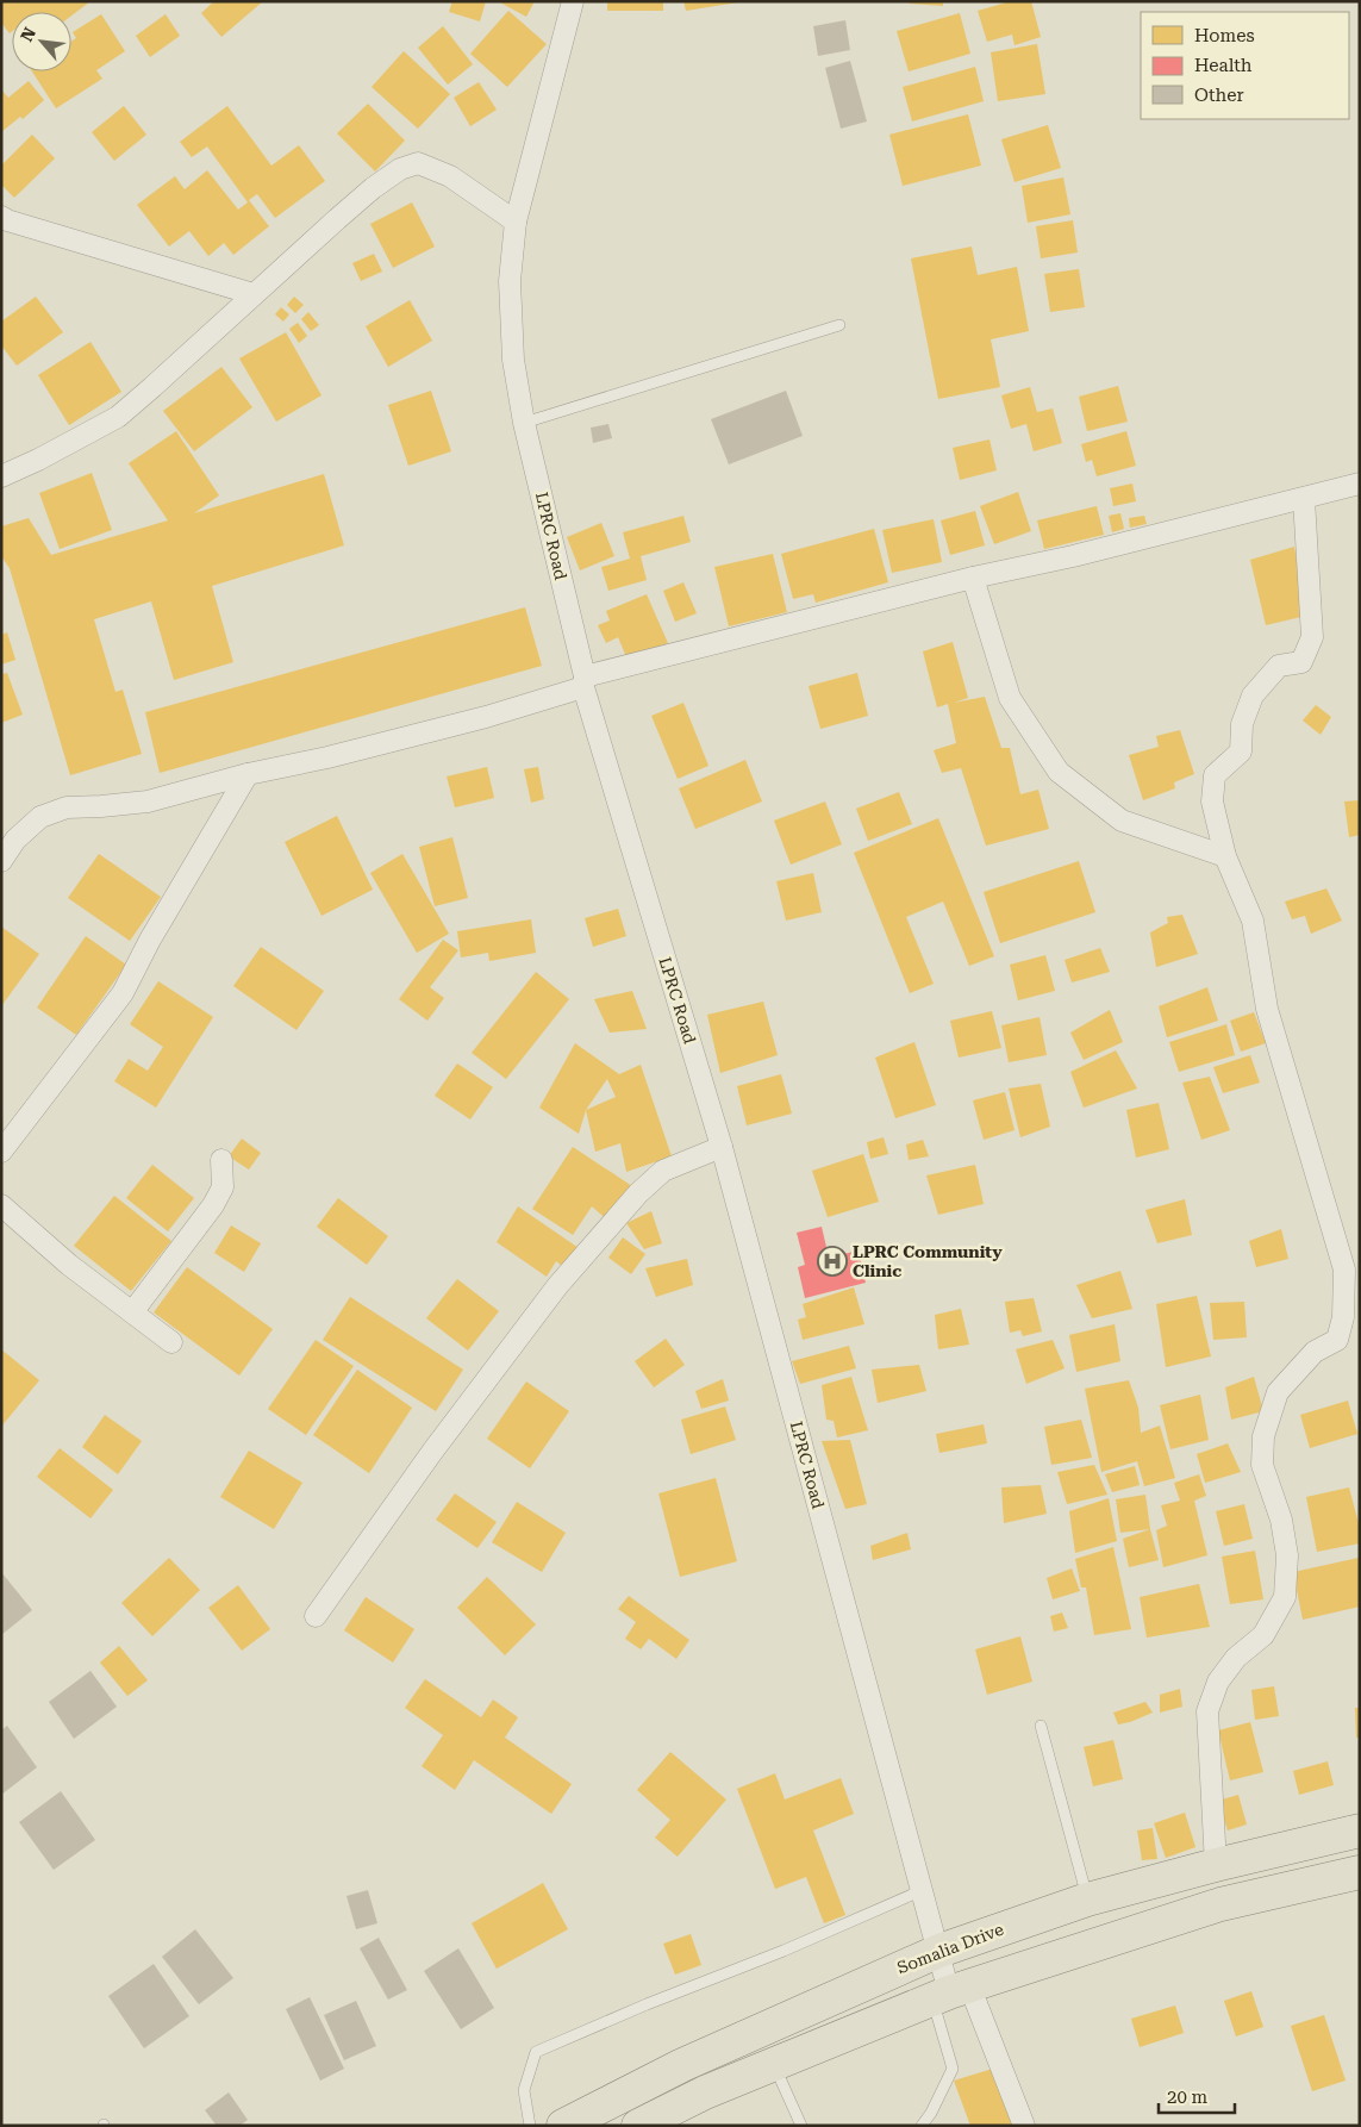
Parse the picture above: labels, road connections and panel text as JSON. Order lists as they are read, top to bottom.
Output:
{
  "streets": {
    "main road": ["Somalia Drive"],
    "street": ["LPRC Road"]
  },
  "crossings": [
    ["LPRC Road", "Somalia Drive"]
  ],
  "places": {
    "hospital": ["LPRC Community Clinic"]
  },
  "legend": ["Homes", "Health", "Other"],
  "scale_bar": "20 m",
  "north": "top left"
}
